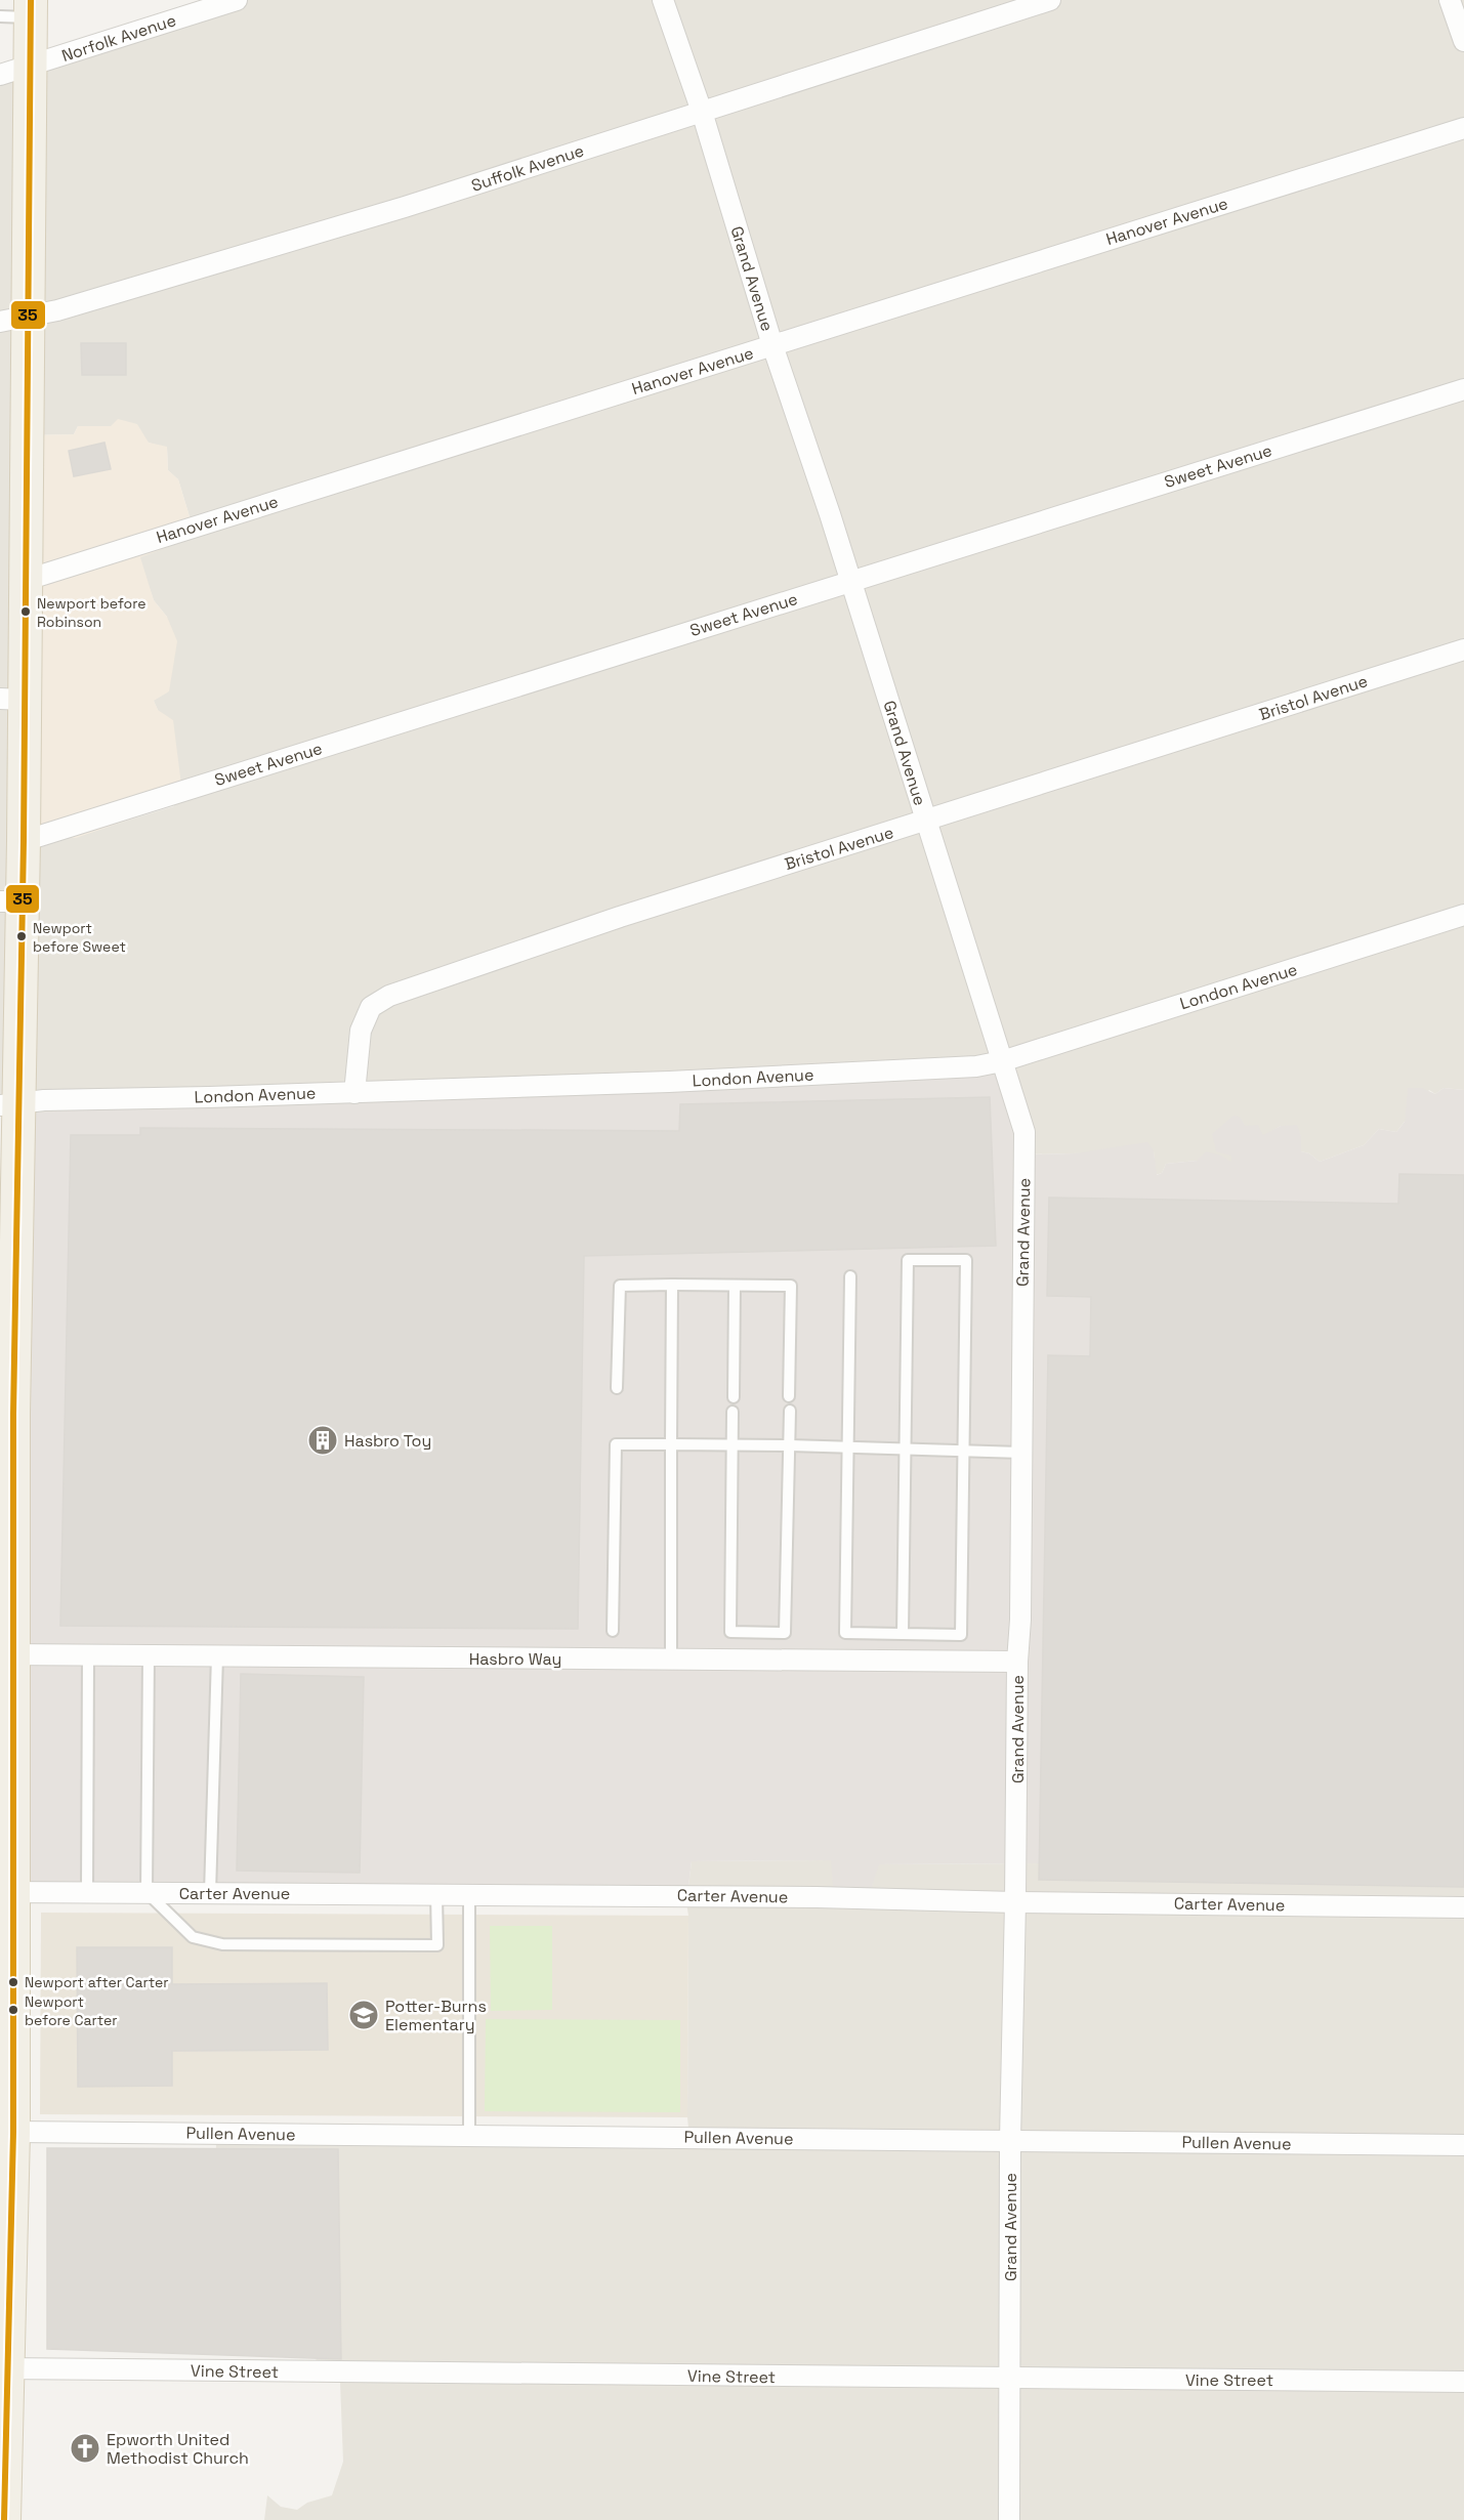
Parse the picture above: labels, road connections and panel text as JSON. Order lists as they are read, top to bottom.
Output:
{
  "streets": {
    "street": [
      "Norfolk Avenue",
      "Suffolk Avenue",
      "Hanover Avenue",
      "Grand Avenue",
      "Sweet Avenue",
      "Bristol Avenue",
      "London Avenue",
      "Hasbro Way",
      "Carter Avenue",
      "Pullen Avenue",
      "Vine Street"
    ]
  },
  "crossings": [
    ["Suffolk Avenue", "Grand Avenue"],
    ["Hanover Avenue", "Grand Avenue"],
    ["Grand Avenue", "Sweet Avenue"],
    ["Grand Avenue", "Bristol Avenue"],
    ["Grand Avenue", "London Avenue"],
    ["Grand Avenue", "Hasbro Way"],
    ["Grand Avenue", "Carter Avenue"],
    ["Grand Avenue", "Pullen Avenue"],
    ["Grand Avenue", "Vine Street"],
    ["Bristol Avenue", "London Avenue"]
  ],
  "places": {
    "other": [
      "Newport before Robinson",
      "Newport before Sweet",
      "Newport after Carter",
      "Newport before Carter"
    ],
    "building": ["Hasbro Toy"],
    "school or university": ["Potter-Burns Elementary"],
    "church": ["Epworth United Methodist Church"]
  },
  "lines": ["transit line 35"]
}
